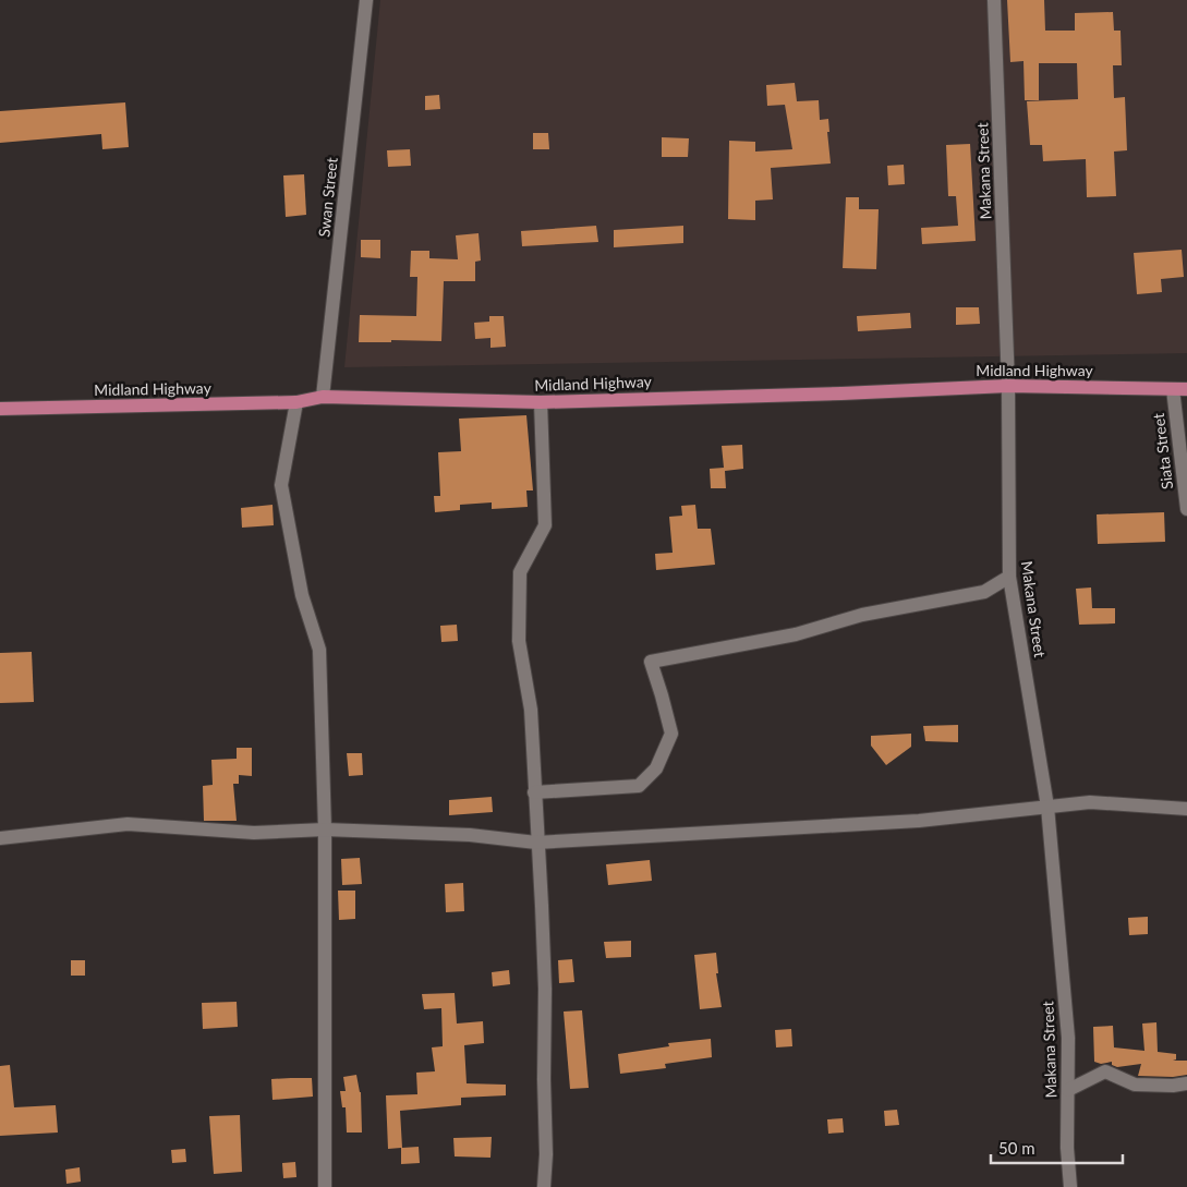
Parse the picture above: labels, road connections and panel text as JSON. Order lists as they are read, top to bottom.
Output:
{
  "streets": {
    "main road": ["Midland Highway"],
    "street": ["Makana Street", "Swan Street", "Siata Street"]
  },
  "crossings": [
    ["Makana Street", "Midland Highway"],
    ["Swan Street", "Midland Highway"],
    ["Midland Highway", "Siata Street"]
  ],
  "scale_bar": "50 m"
}
